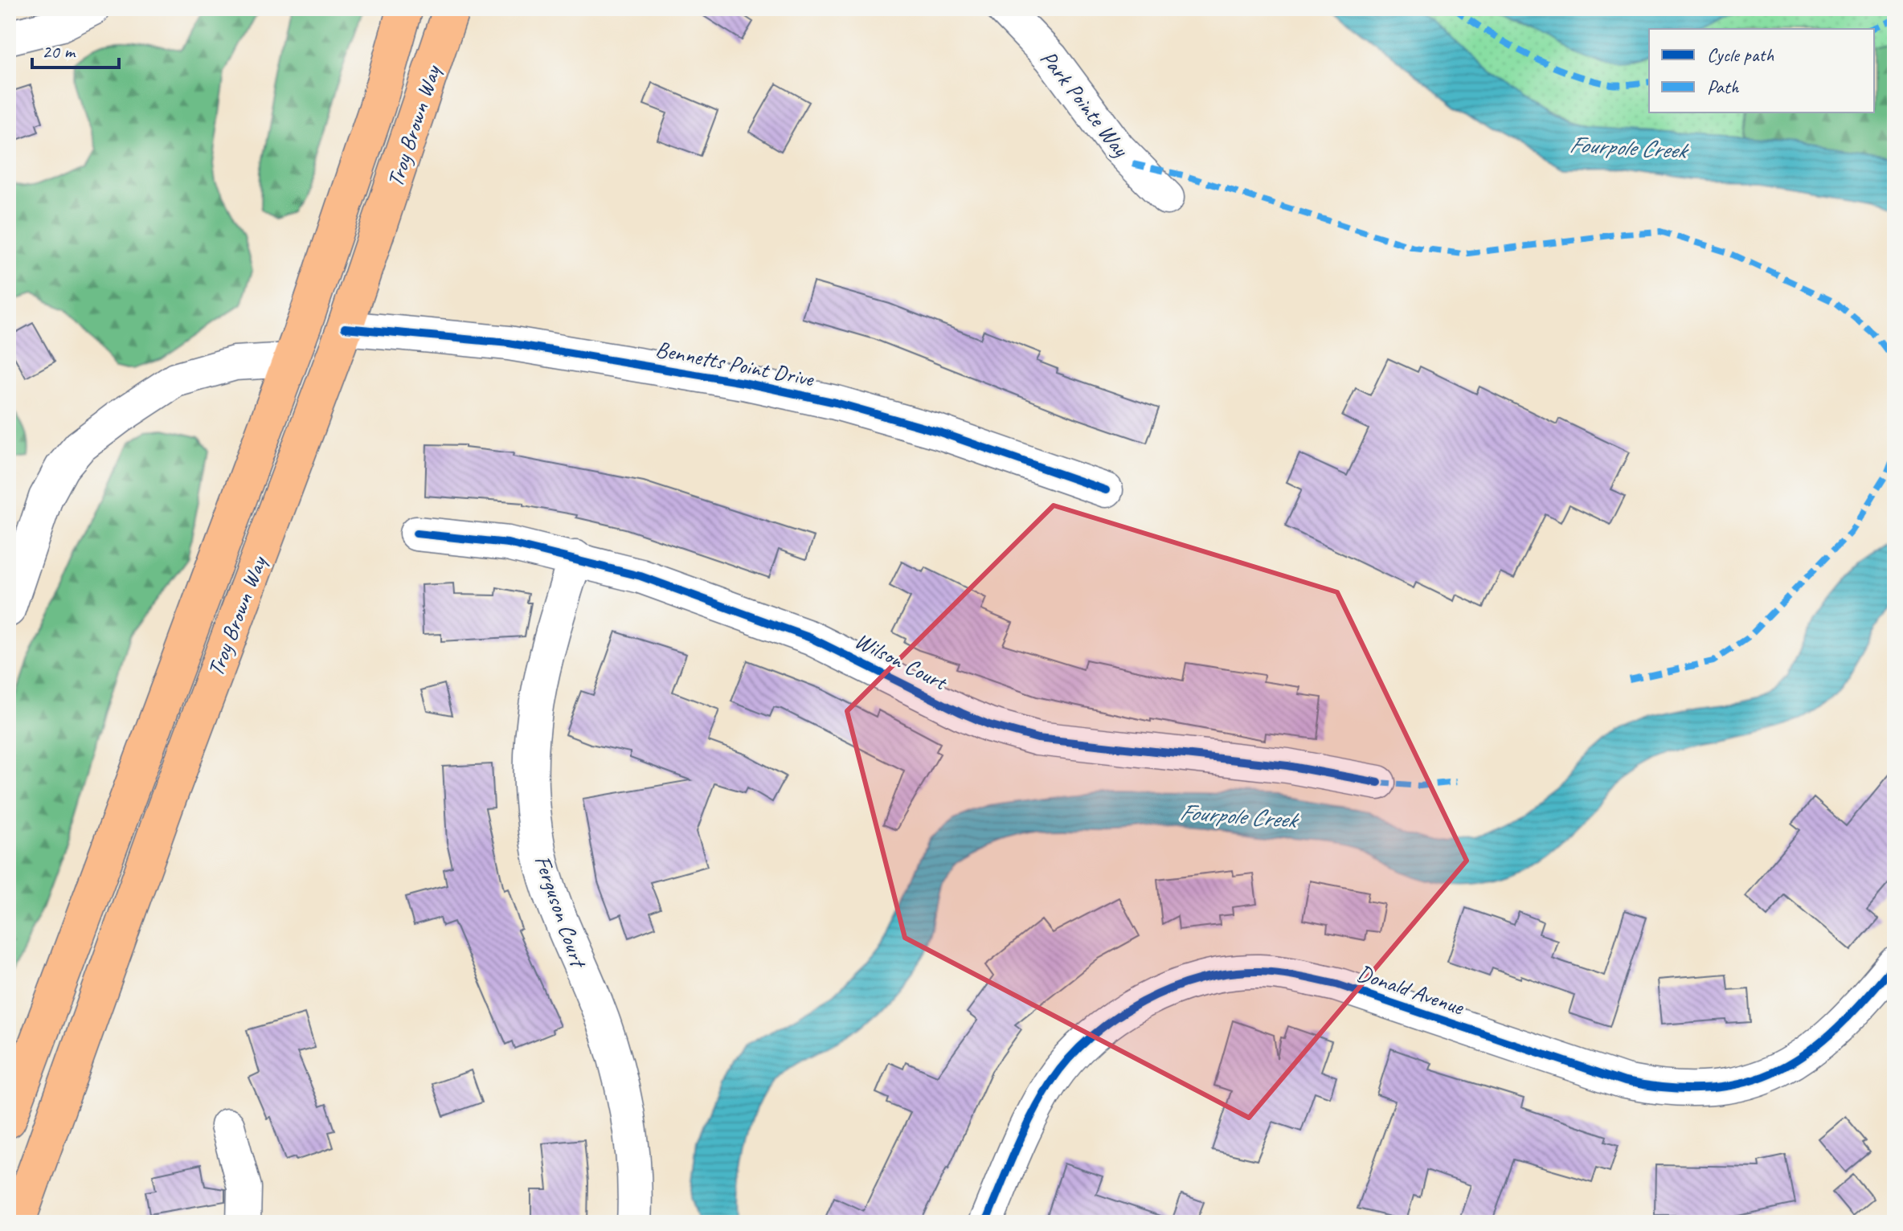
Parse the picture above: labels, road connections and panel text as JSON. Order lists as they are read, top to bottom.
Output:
{
  "streets": {
    "main road": ["Troy Brown Way"],
    "street": [
      "Park Pointe Way",
      "Bennetts Point Drive",
      "Wilson Court",
      "Ferguson Court",
      "Donald Avenue"
    ]
  },
  "crossings": [
    ["Troy Brown Way", "Bennetts Point Drive"],
    ["Wilson Court", "Ferguson Court"]
  ],
  "water": ["Fourpole Creek"],
  "legend": ["Cycle path", "Path"],
  "scale_bar": "20 m"
}
